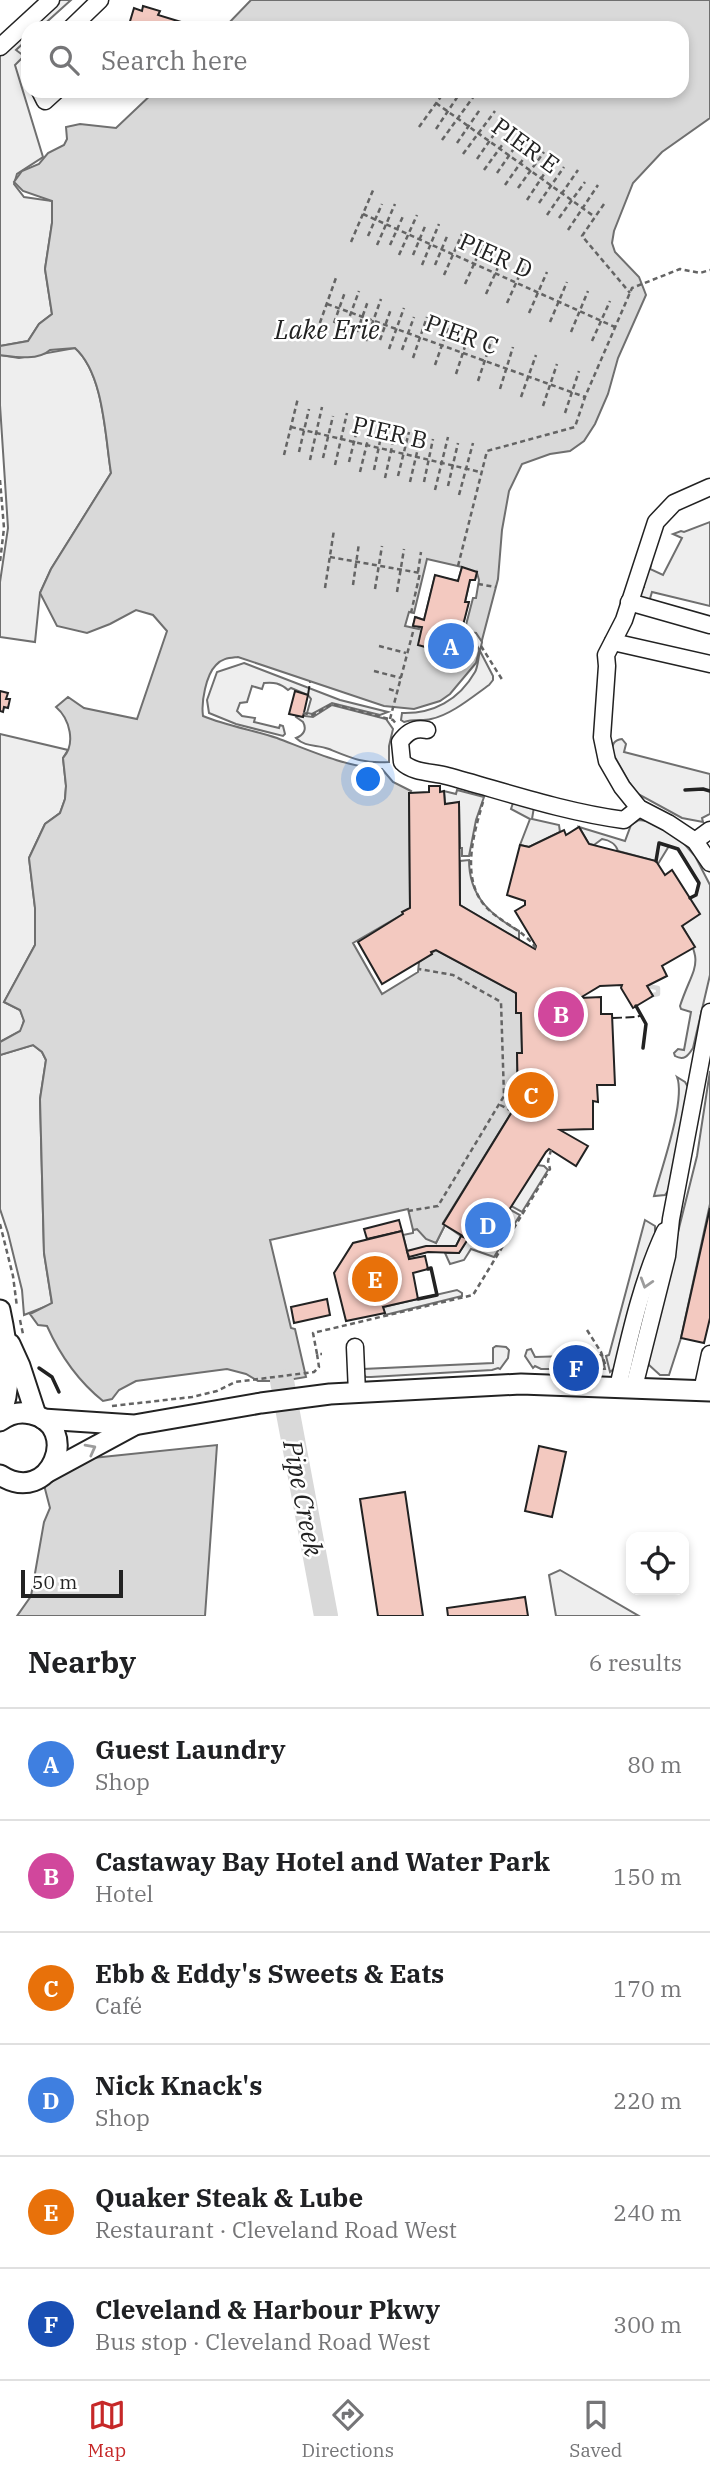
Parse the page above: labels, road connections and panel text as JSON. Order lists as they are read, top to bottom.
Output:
{
  "streets": {
    "path": [
      "PIER E",
      "PIER D",
      "PIER C",
      "PIER B"
    ]
  },
  "water": ["Lake Erie", "Pipe Creek"],
  "scale_bar": "50 m",
  "page": {
    "search": "Search here",
    "pins": [
      "A",
      "B",
      "C",
      "D",
      "E",
      "F"
    ],
    "scale": "50 m",
    "heading": ["Nearby", "6 results"],
    "list": [
      {
        "mark": "A",
        "name": "Guest Laundry",
        "note": "Shop",
        "value": "80 m"
      },
      {
        "mark": "B",
        "name": "Castaway Bay Hotel and Water Park",
        "note": "Hotel",
        "value": "150 m"
      },
      {
        "mark": "C",
        "name": "Ebb & Eddy's Sweets & Eats",
        "note": "Café",
        "value": "170 m"
      },
      {
        "mark": "D",
        "name": "Nick Knack's",
        "note": "Shop",
        "value": "220 m"
      },
      {
        "mark": "E",
        "name": "Quaker Steak & Lube",
        "note": "Restaurant · Cleveland Road West",
        "value": "240 m"
      },
      {
        "mark": "F",
        "name": "Cleveland & Harbour Pkwy",
        "note": "Bus stop · Cleveland Road West",
        "value": "300 m"
      }
    ],
    "nav": ["Map", "Directions", "Saved"]
  }
}
